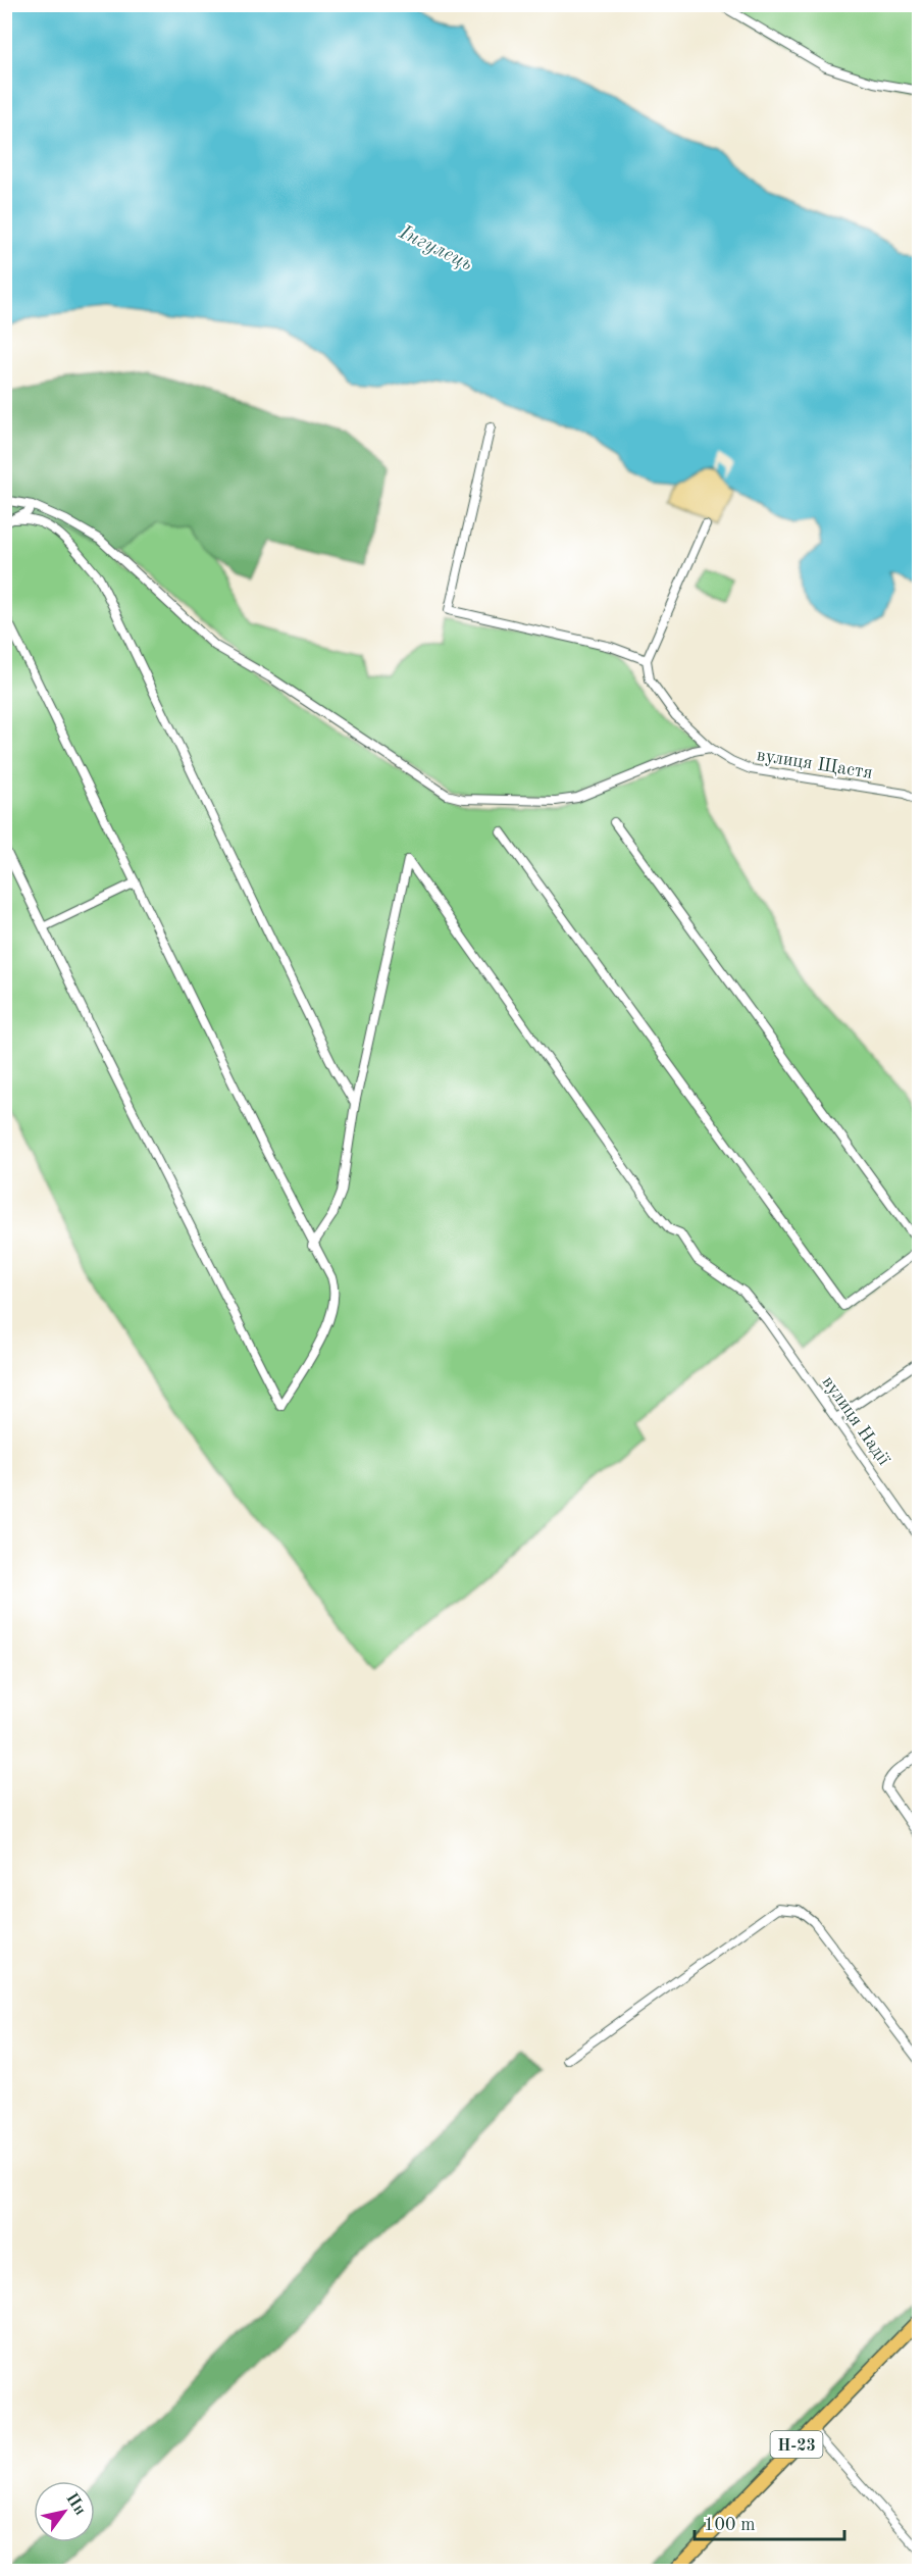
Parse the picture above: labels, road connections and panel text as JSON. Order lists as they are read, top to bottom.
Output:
{
  "streets": {
    "main road": ["Н-23"],
    "street": ["вулиця Щастя", "вулиця Надії"]
  },
  "water": ["Інгулець"],
  "scale_bar": "100 m",
  "north": "top right"
}
